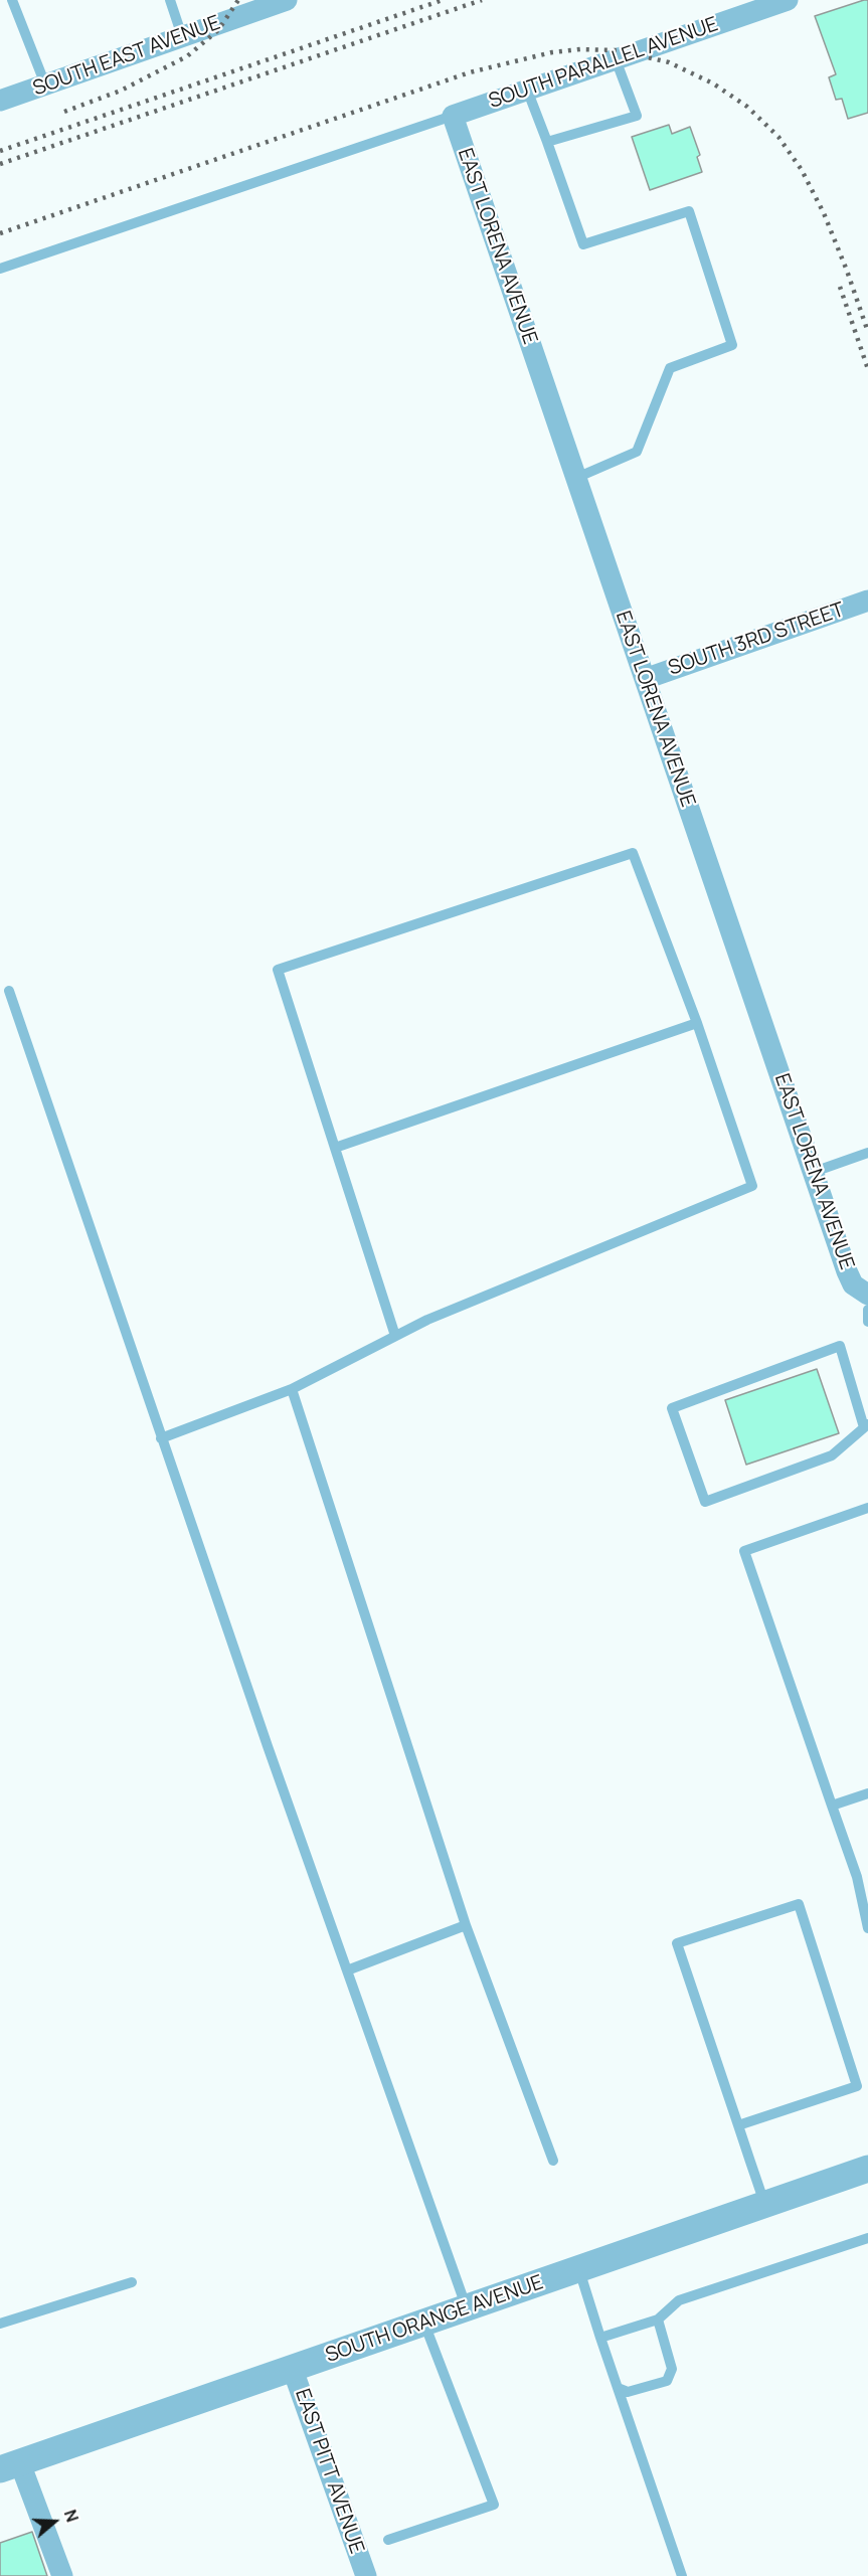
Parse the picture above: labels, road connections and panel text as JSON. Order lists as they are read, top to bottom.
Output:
{
  "streets": {
    "street": [
      "SOUTH EAST AVENUE",
      "SOUTH PARALLEL AVENUE",
      "EAST LORENA AVENUE",
      "SOUTH 3RD STREET",
      "SOUTH ORANGE AVENUE",
      "EAST PITT AVENUE"
    ]
  },
  "crossings": [
    ["SOUTH PARALLEL AVENUE", "EAST LORENA AVENUE"],
    ["EAST LORENA AVENUE", "SOUTH 3RD STREET"],
    ["SOUTH ORANGE AVENUE", "EAST PITT AVENUE"]
  ],
  "north": "right"
}
